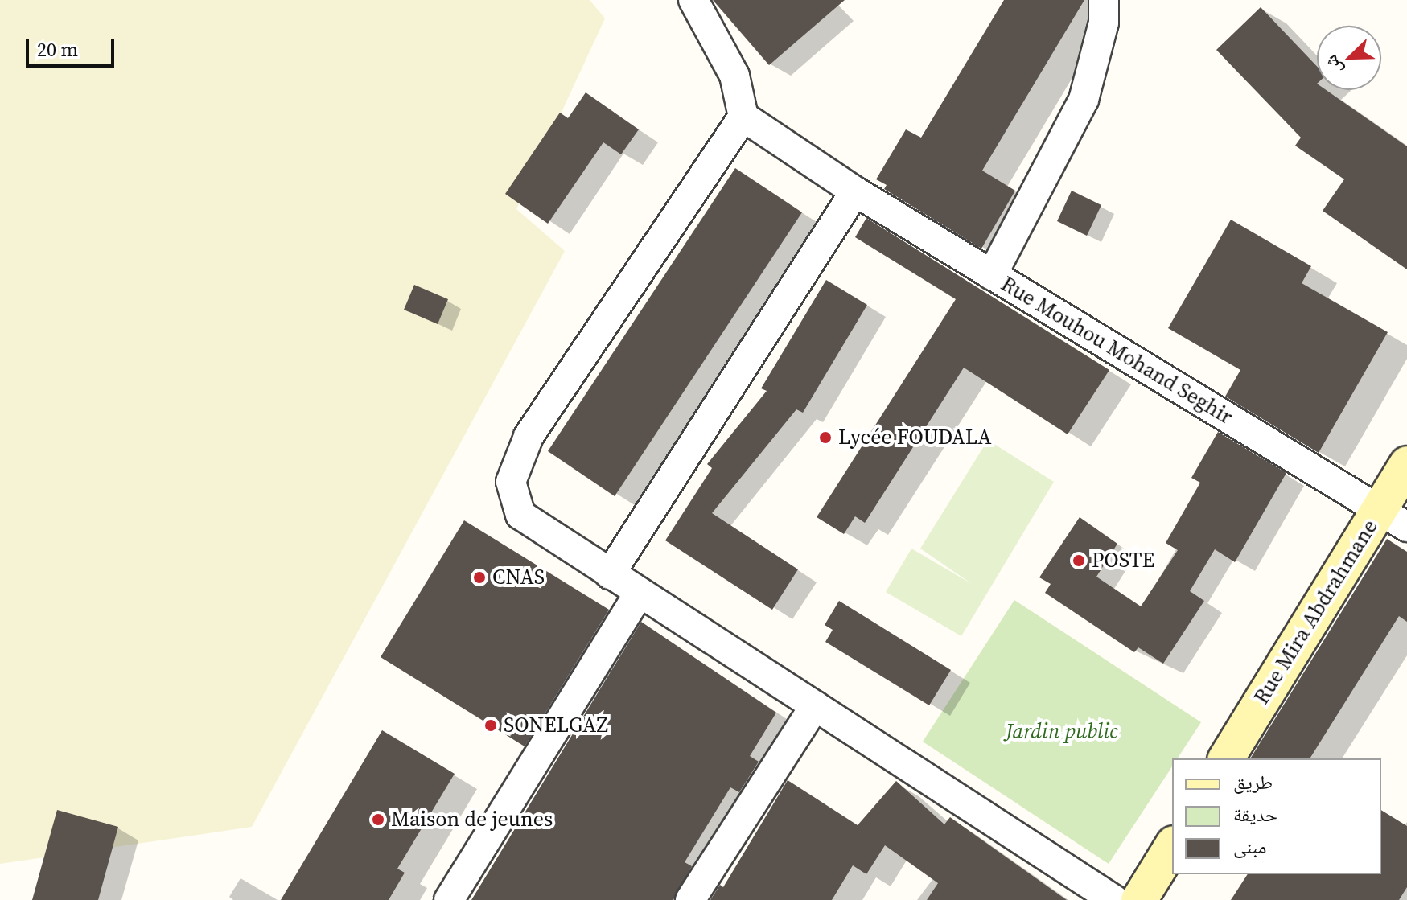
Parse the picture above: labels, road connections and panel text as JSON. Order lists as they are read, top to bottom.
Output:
{
  "streets": {
    "main road": ["Rue Mira Abdrahmane"],
    "street": ["Rue Mouhou Mohand Seghir"]
  },
  "crossings": [
    ["Rue Mouhou Mohand Seghir", "Rue Mira Abdrahmane"]
  ],
  "parks": ["Jardin public"],
  "places": [
    "Lycée FOUDALA",
    "POSTE",
    "CNAS",
    "SONELGAZ",
    "Maison de jeunes"
  ],
  "legend": ["طريق", "حديقة", "مبنى"],
  "scale_bar": "20 m",
  "north": "bottom left"
}
